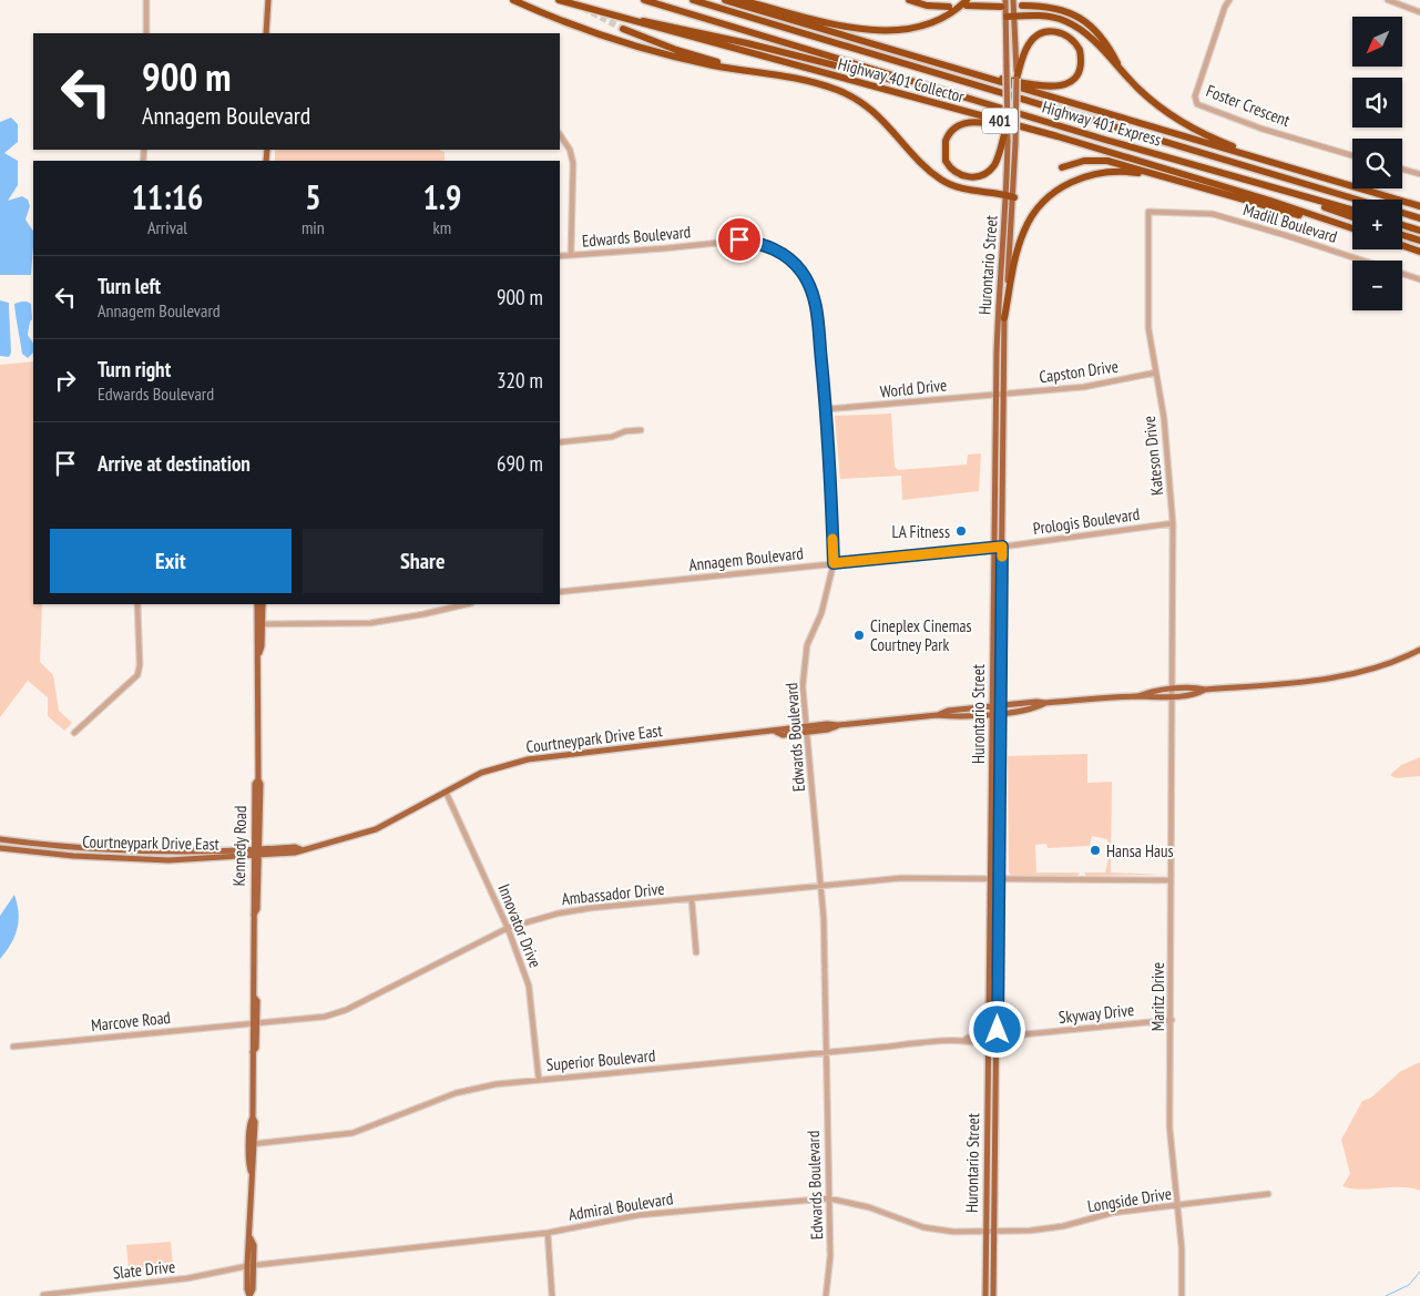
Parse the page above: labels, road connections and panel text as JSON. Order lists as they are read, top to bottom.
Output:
{
  "streets": {
    "highway": ["Highway 401 Collector", "401", "Highway 401 Express"],
    "main road": ["Hurontario Street", "Courtneypark Drive East", "Kennedy Road"],
    "street": [
      "Foster Crescent",
      "Madill Boulevard",
      "Edwards Boulevard",
      "Capston Drive",
      "World Drive",
      "Kateson Drive",
      "Prologis Boulevard",
      "Annagem Boulevard",
      "Ambassador Drive",
      "Innovator Drive",
      "Maritz Drive",
      "Skyway Drive",
      "Marcove Road",
      "Superior Boulevard",
      "Longside Drive",
      "Admiral Boulevard",
      "Slate Drive"
    ]
  },
  "crossings": [
    ["Madill Boulevard", "Kateson Drive"],
    ["Edwards Boulevard", "World Drive"],
    ["Edwards Boulevard", "Annagem Boulevard"],
    ["Edwards Boulevard", "Courtneypark Drive East"],
    ["Edwards Boulevard", "Ambassador Drive"],
    ["Edwards Boulevard", "Superior Boulevard"],
    ["Edwards Boulevard", "Admiral Boulevard"],
    ["Hurontario Street", "Capston Drive"],
    ["Hurontario Street", "World Drive"],
    ["Hurontario Street", "Prologis Boulevard"],
    ["Hurontario Street", "Annagem Boulevard"],
    ["Hurontario Street", "Courtneypark Drive East"],
    ["Hurontario Street", "Ambassador Drive"],
    ["Hurontario Street", "Skyway Drive"],
    ["Hurontario Street", "Superior Boulevard"],
    ["Hurontario Street", "Longside Drive"],
    ["Hurontario Street", "Admiral Boulevard"],
    ["Capston Drive", "World Drive"],
    ["Capston Drive", "Kateson Drive"],
    ["Kateson Drive", "Prologis Boulevard"],
    ["Kateson Drive", "Maritz Drive"],
    ["Prologis Boulevard", "Annagem Boulevard"],
    ["Courtneypark Drive East", "Kennedy Road"],
    ["Courtneypark Drive East", "Innovator Drive"],
    ["Kennedy Road", "Ambassador Drive"],
    ["Kennedy Road", "Marcove Road"],
    ["Kennedy Road", "Superior Boulevard"],
    ["Kennedy Road", "Admiral Boulevard"],
    ["Kennedy Road", "Slate Drive"],
    ["Ambassador Drive", "Innovator Drive"],
    ["Ambassador Drive", "Maritz Drive"],
    ["Ambassador Drive", "Marcove Road"],
    ["Innovator Drive", "Superior Boulevard"],
    ["Maritz Drive", "Skyway Drive"],
    ["Maritz Drive", "Longside Drive"],
    ["Skyway Drive", "Superior Boulevard"],
    ["Longside Drive", "Admiral Boulevard"],
    ["Admiral Boulevard", "Slate Drive"]
  ],
  "places": ["LA Fitness", "Cineplex Cinemas Courtney Park", "Hansa Haus"],
  "north": "bottom left",
  "page": {
    "map_buttons": ["+", "−"],
    "turn": ["900 m", "Annagem Boulevard"],
    "eta": [
      "11:16",
      "Arrival",
      "5",
      "min",
      "1.9",
      "km"
    ],
    "list": [
      {
        "name": "Turn left",
        "note": "Annagem Boulevard",
        "value": "900 m"
      },
      {
        "name": "Turn right",
        "note": "Edwards Boulevard",
        "value": "320 m"
      },
      {
        "name": "Arrive at destination",
        "value": "690 m"
      }
    ],
    "buttons": ["Exit", "Share"]
  }
}
